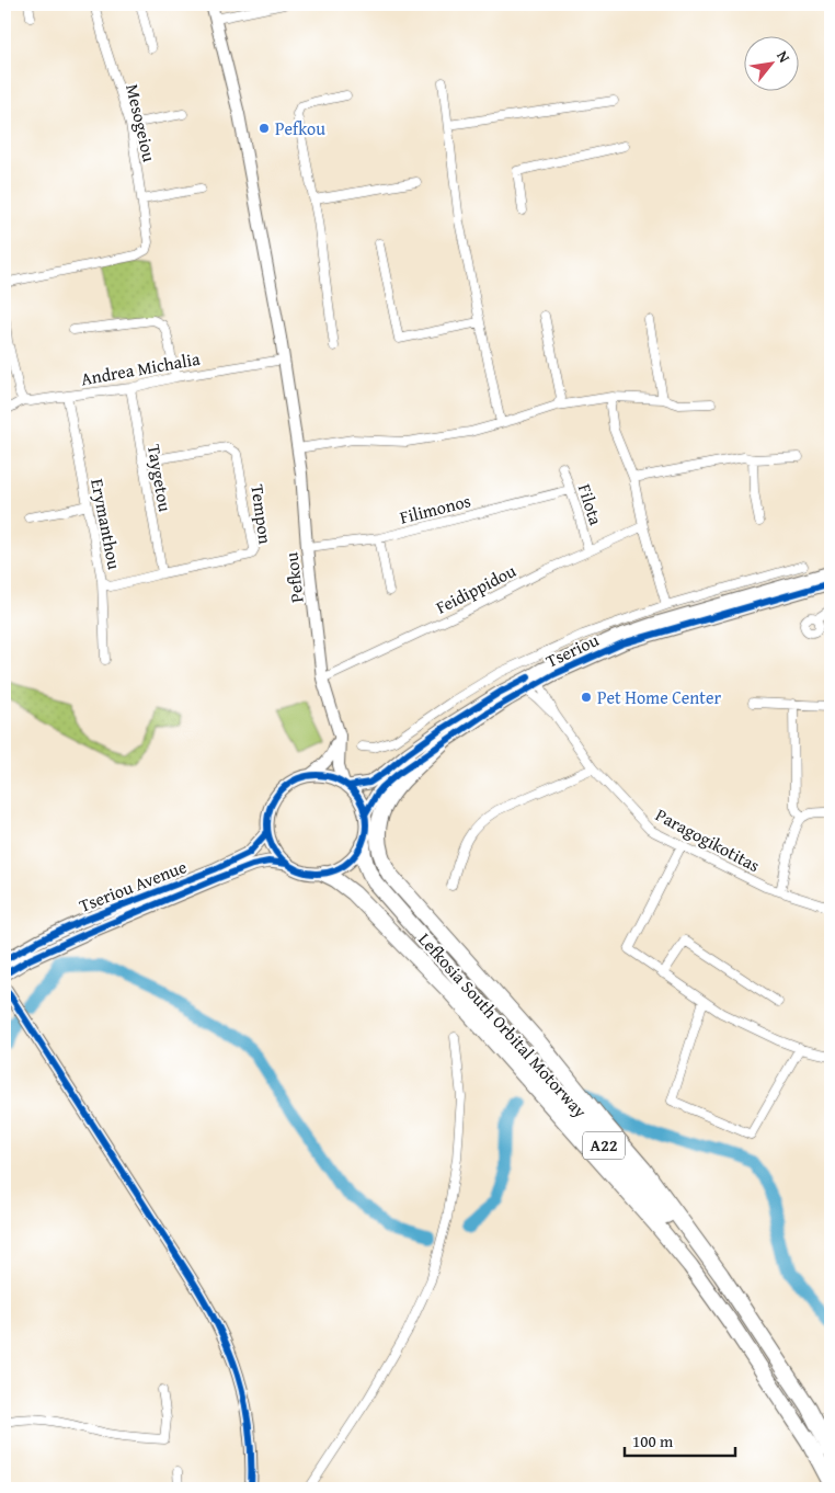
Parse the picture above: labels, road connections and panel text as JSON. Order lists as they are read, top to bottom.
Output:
{
  "streets": {
    "highway": ["Lefkosia South Orbital Motorway", "A22"],
    "main road": ["Pefkou", "Tseriou", "Tseriou Avenue"],
    "street": [
      "Mesogeiou",
      "Andrea Michalia",
      "Taygetou",
      "Filota",
      "Filimonos",
      "Tempon",
      "Erymanthou",
      "Feidippidou",
      "Paragogikotitas"
    ]
  },
  "crossings": [
    ["Andrea Michalia", "Taygetou"],
    ["Andrea Michalia", "Erymanthou"],
    ["Andrea Michalia", "Pefkou"],
    ["Taygetou", "Tempon"],
    ["Filota", "Filimonos"],
    ["Filota", "Feidippidou"],
    ["Filimonos", "Pefkou"],
    ["Tempon", "Erymanthou"],
    ["Pefkou", "Feidippidou"],
    ["Pefkou", "Tseriou"],
    ["Pefkou", "Tseriou Avenue"],
    ["Pefkou", "Lefkosia South Orbital Motorway"],
    ["Tseriou", "Paragogikotitas"],
    ["Tseriou", "Tseriou Avenue"],
    ["Tseriou", "Lefkosia South Orbital Motorway"],
    ["Tseriou Avenue", "Lefkosia South Orbital Motorway"]
  ],
  "places": ["Pefkou", "Pet Home Center"],
  "scale_bar": "100 m",
  "north": "top right"
}
